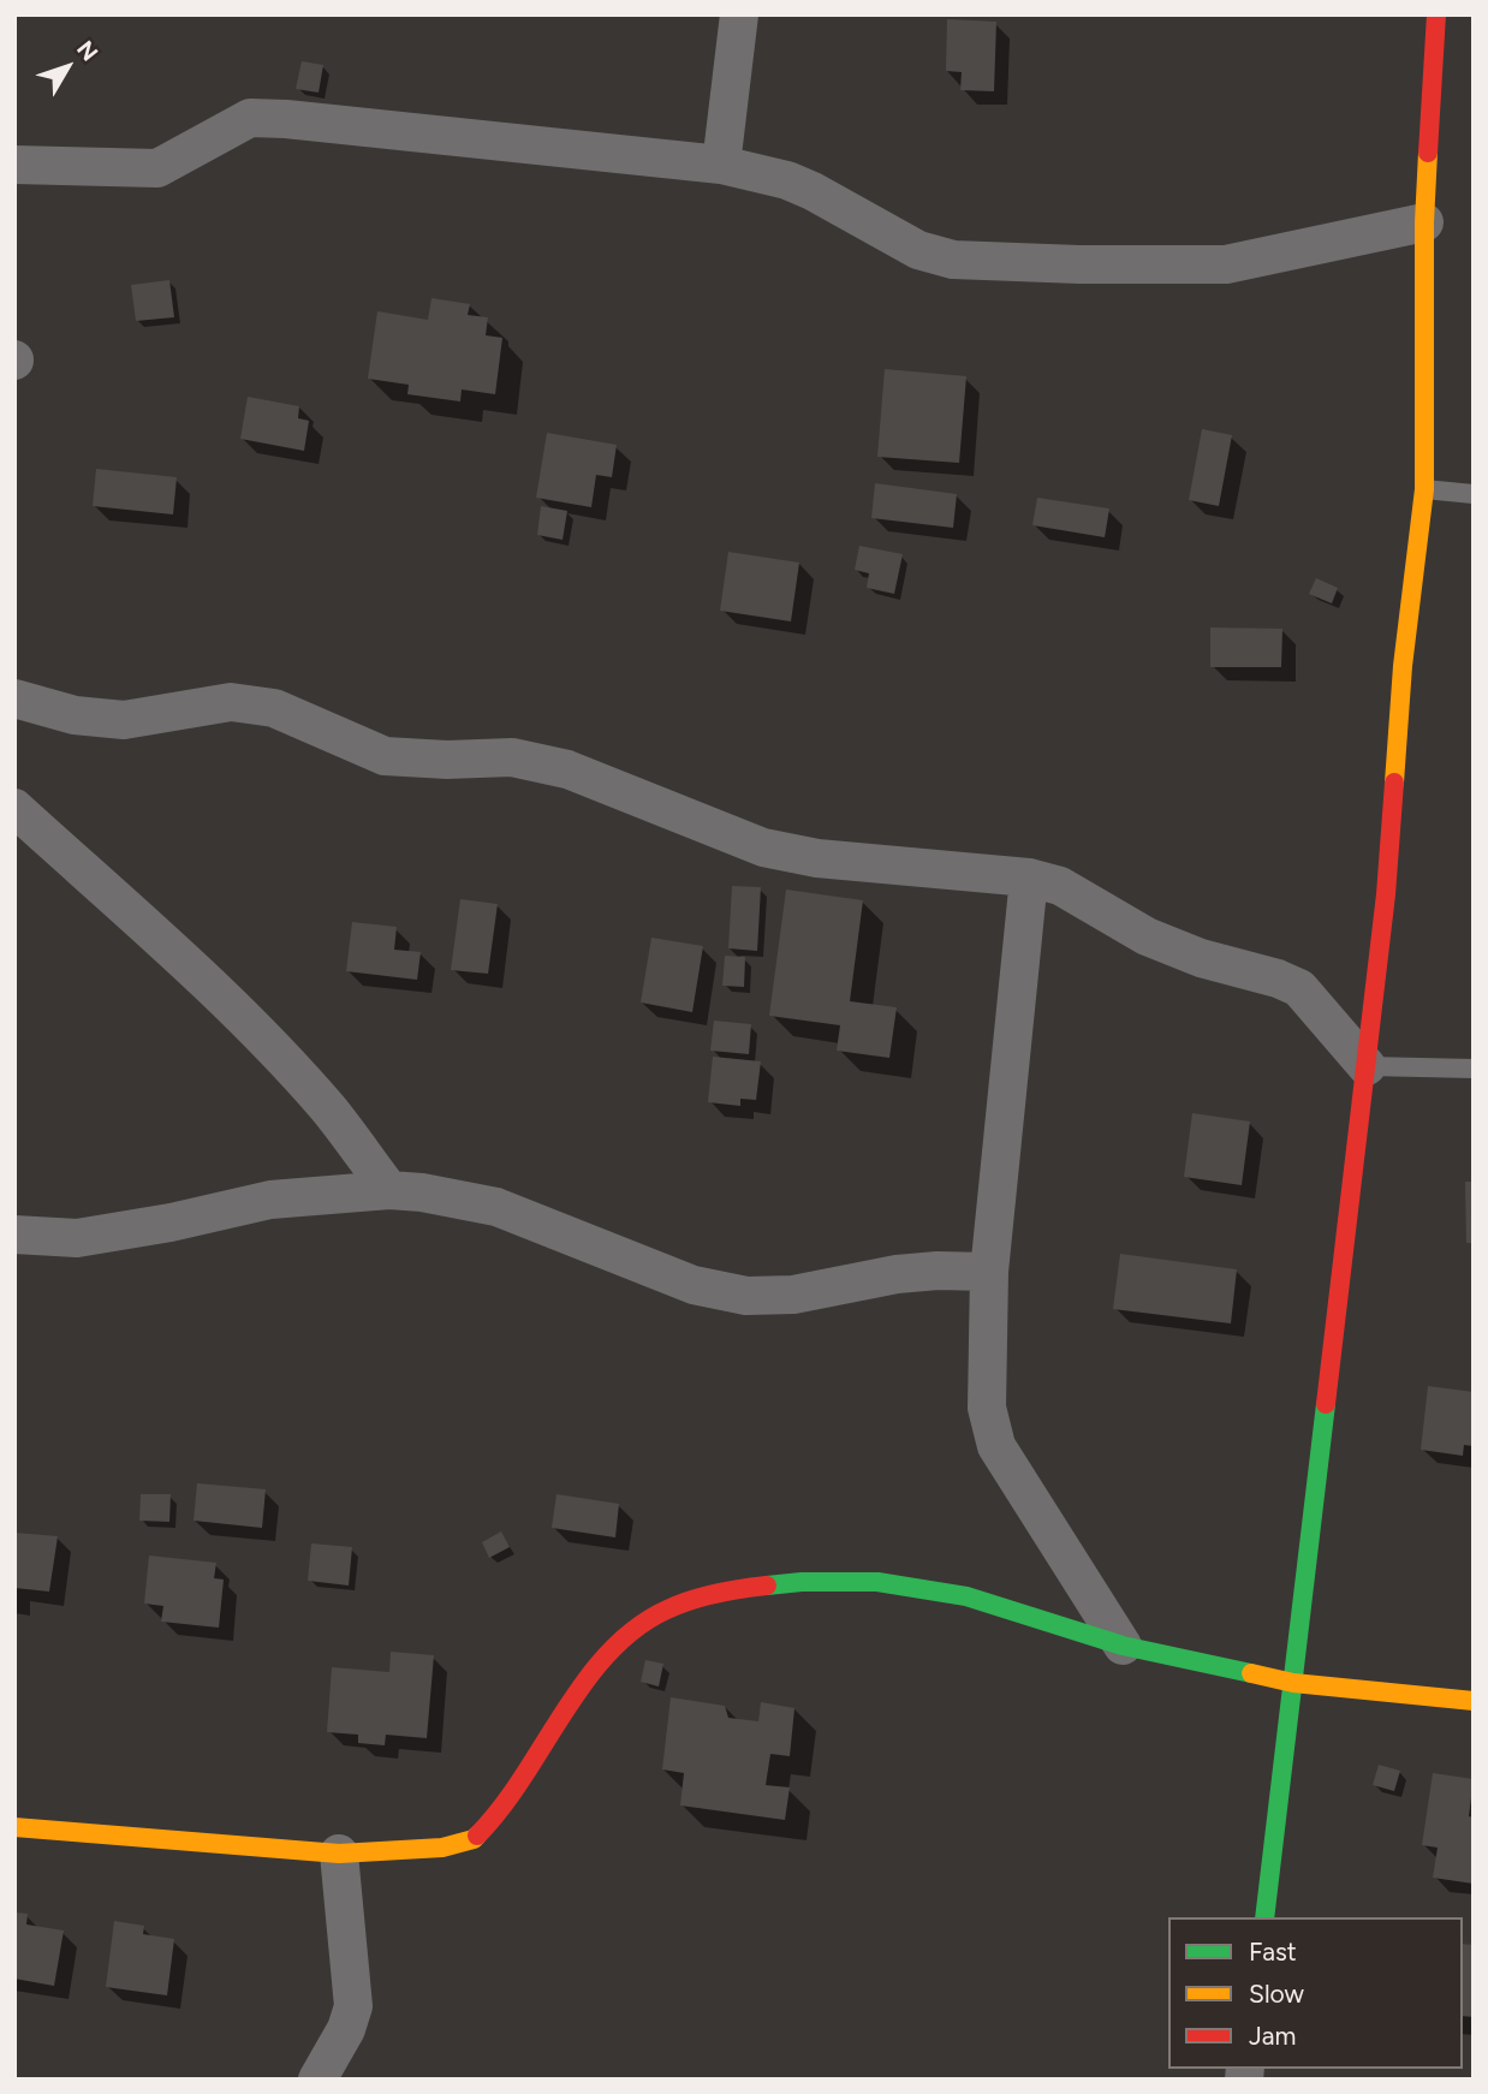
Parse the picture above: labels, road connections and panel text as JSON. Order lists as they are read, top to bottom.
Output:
{
  "legend": ["Fast", "Slow", "Jam"],
  "north": "top right"
}
